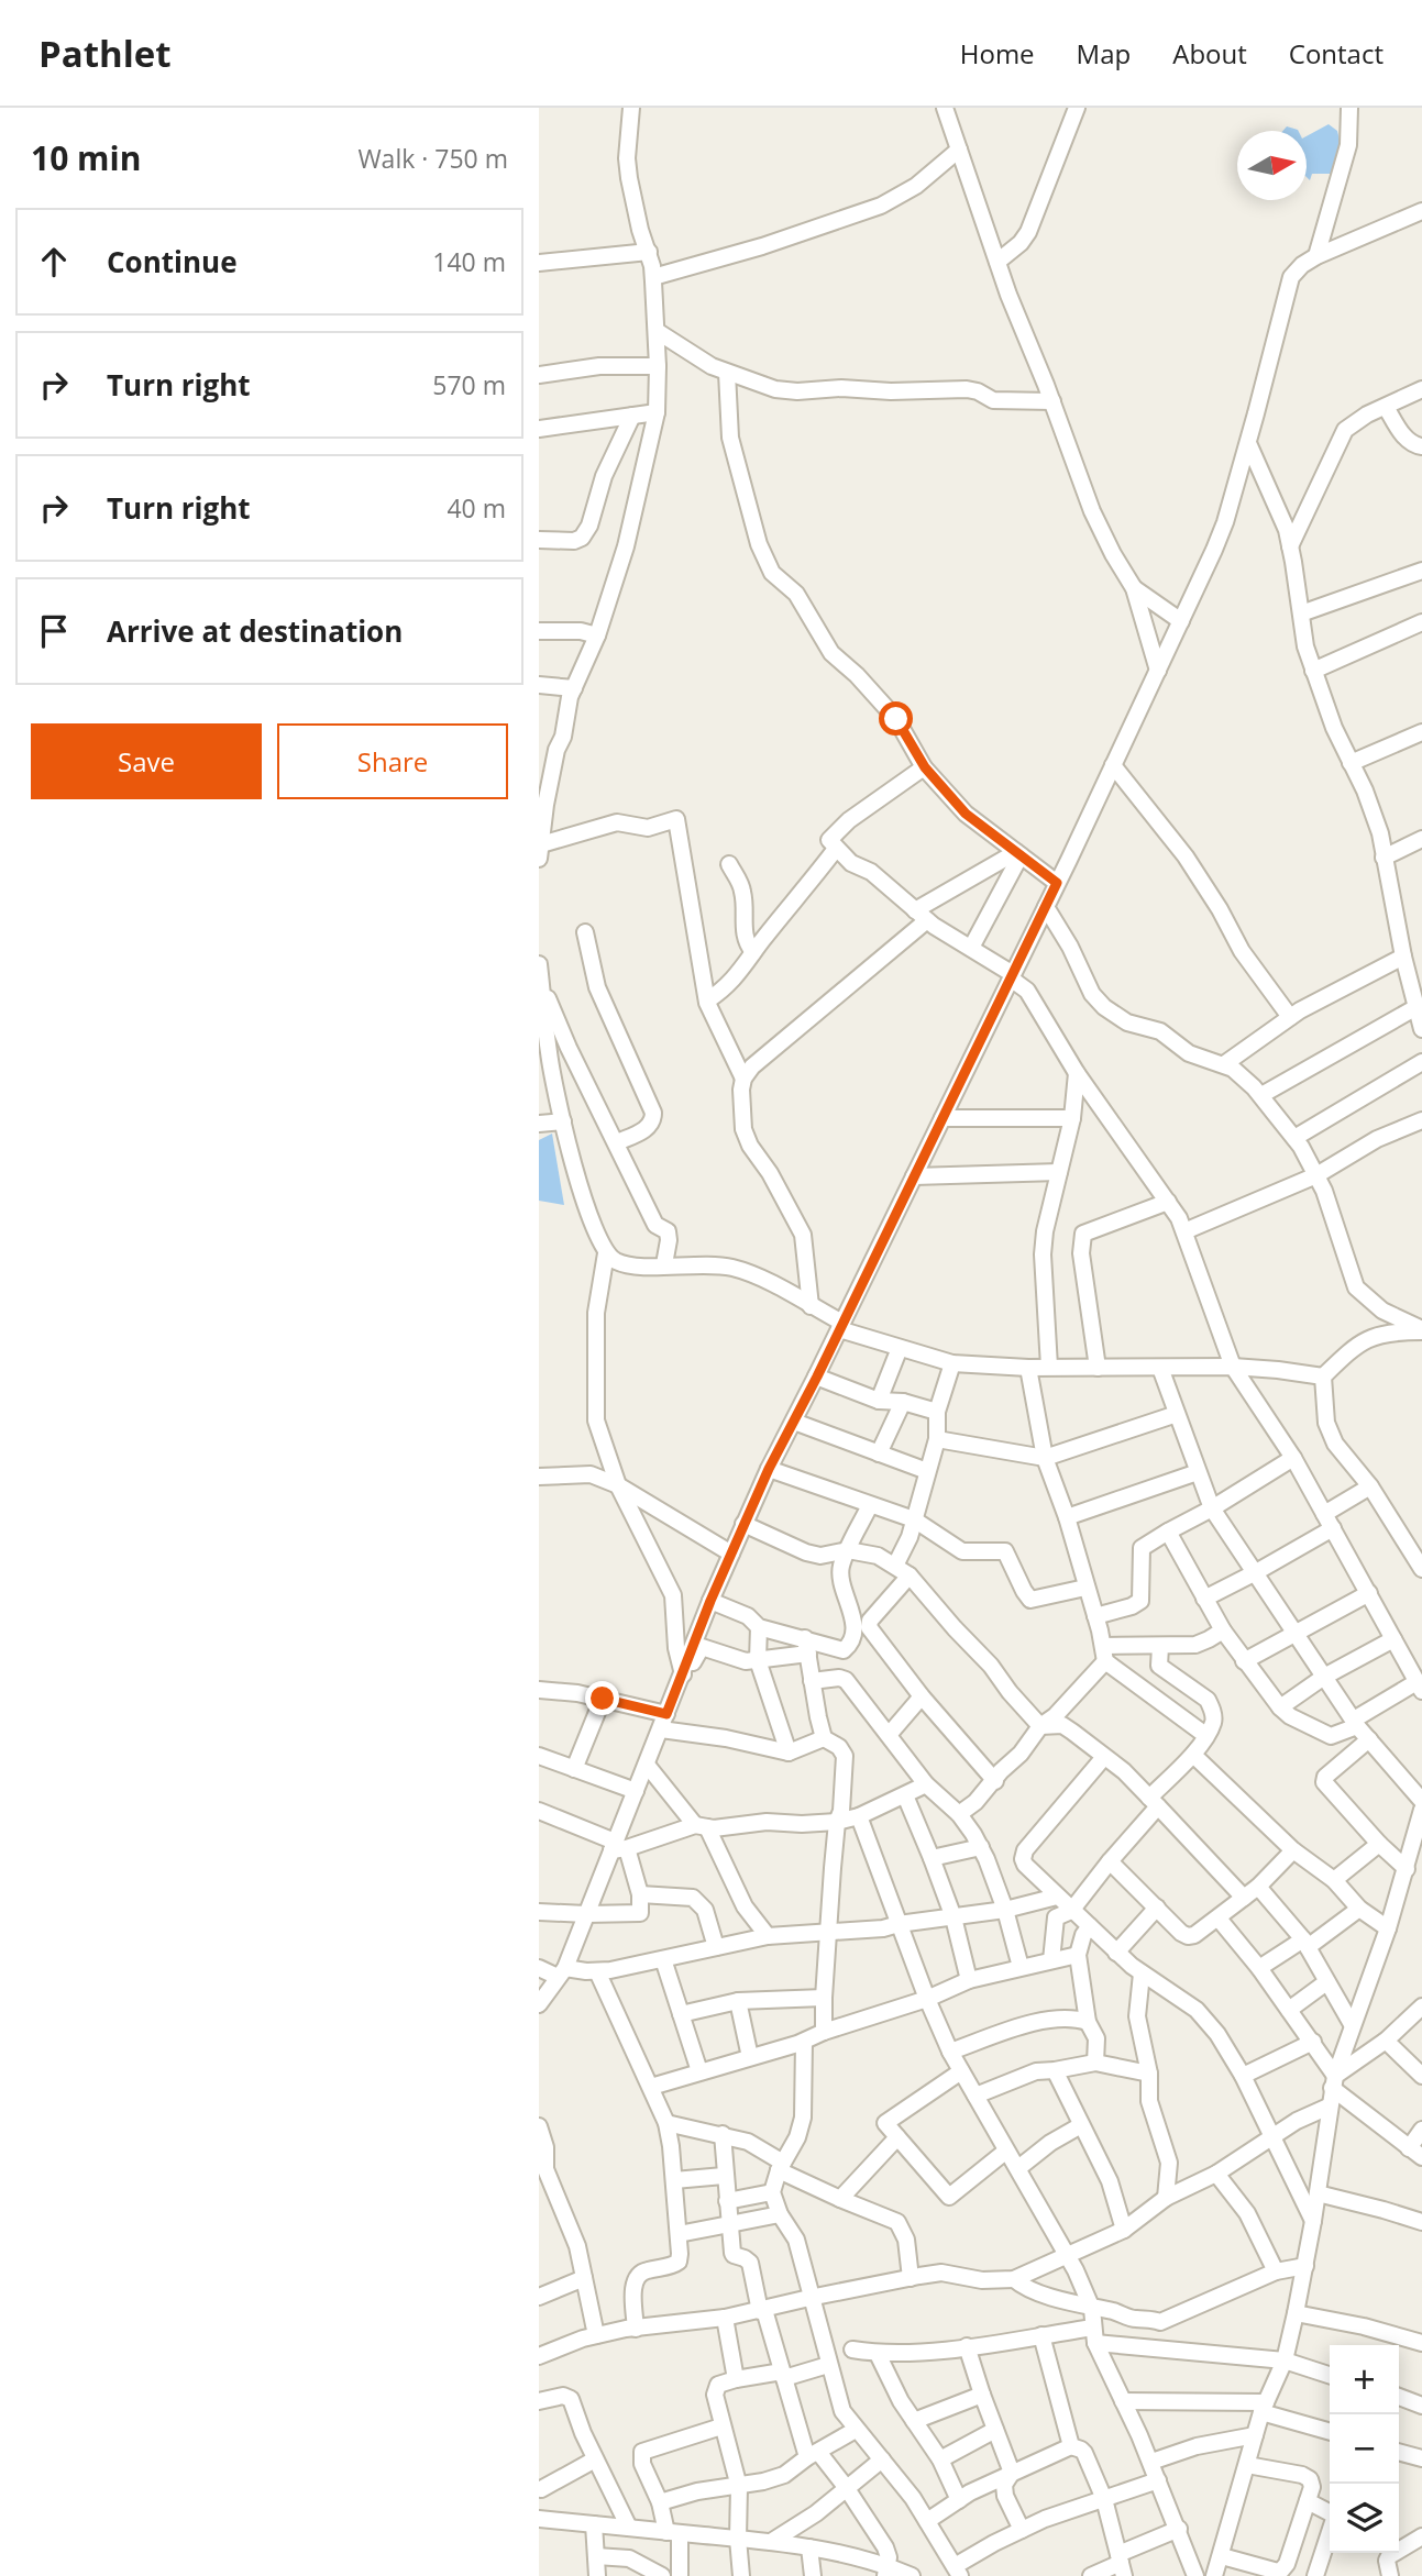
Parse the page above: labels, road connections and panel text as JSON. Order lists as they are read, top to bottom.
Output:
{
  "north": "right",
  "page": {
    "header": "Pathlet",
    "nav": [
      "Home",
      "Map",
      "About",
      "Contact"
    ],
    "heading": ["10 min", "Walk · 750 m"],
    "list": [
      ["Continue", "140 m"],
      ["Turn right", "570 m"],
      ["Turn right", "40 m"],
      "Arrive at destination"
    ],
    "buttons": ["Save", "Share"],
    "map_buttons": ["+", "−"]
  }
}
